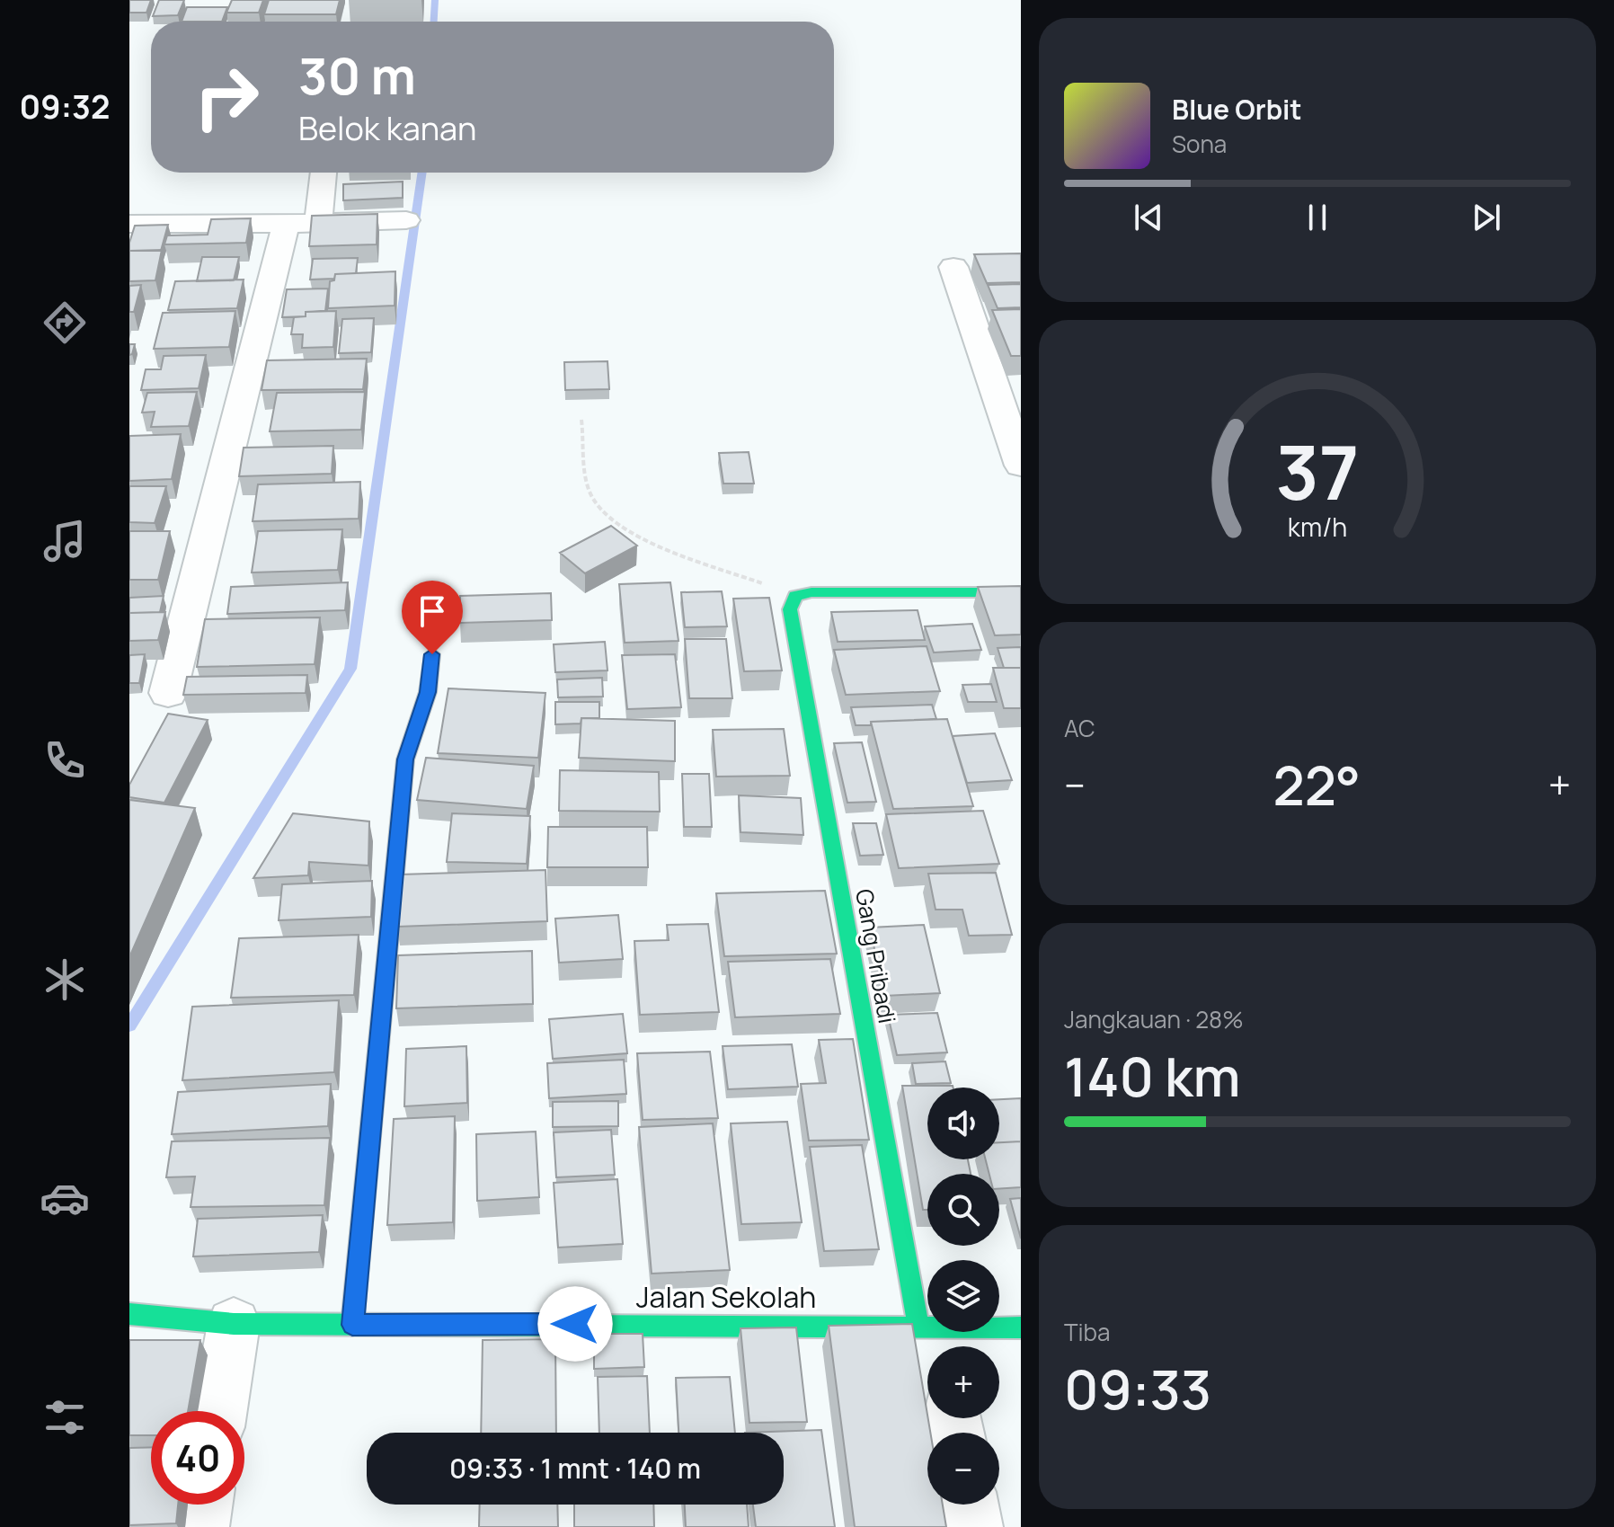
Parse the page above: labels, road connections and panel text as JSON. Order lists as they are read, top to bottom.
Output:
{
  "streets": {
    "street": ["Gang Pribadi", "Jalan Sekolah"]
  },
  "crossings": [
    ["Gang Pribadi", "Jalan Sekolah"]
  ],
  "page": {
    "tabs": "09:32",
    "turn": ["30 m", "Belok kanan"],
    "song": ["Blue Orbit", "Sona"],
    "tile": [
      "AC",
      ["Jangkauan · 28%", "140 km"],
      ["Tiba", "09:33"]
    ],
    "heat": ["−", "22°", "+"],
    "map_buttons": ["+", "−"],
    "limit": "40",
    "trip": "09:33 · 1 mnt · 140 m",
    "gauge": ["37", "km/h"]
  }
}
